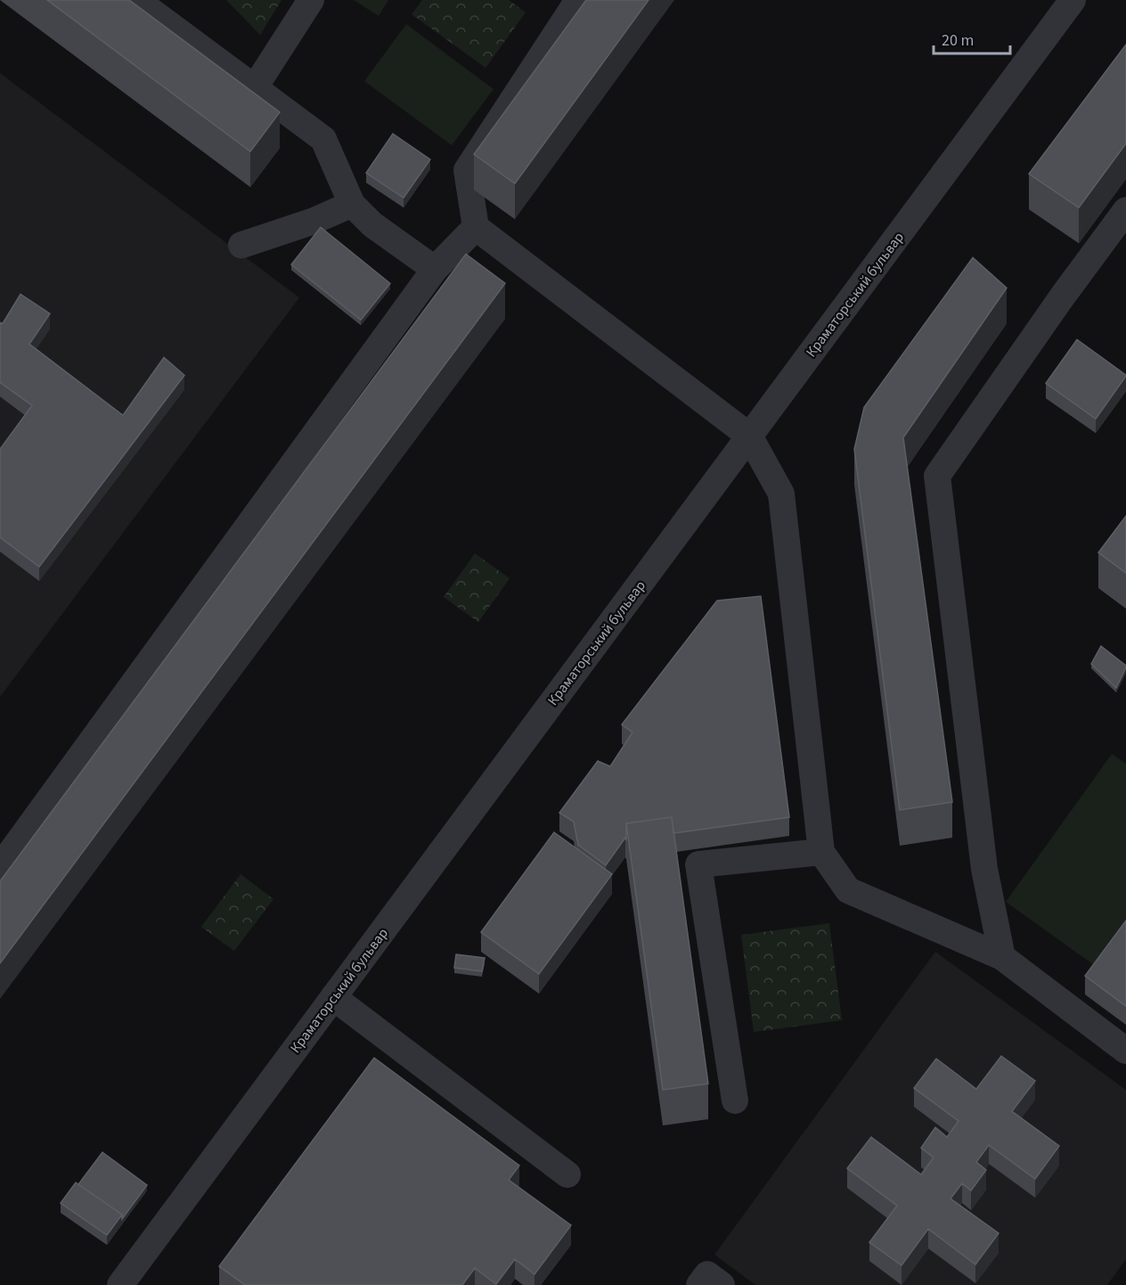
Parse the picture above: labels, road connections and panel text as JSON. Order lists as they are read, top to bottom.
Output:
{
  "streets": {
    "street": ["Краматорський бульвар"]
  },
  "scale_bar": "20 m"
}
